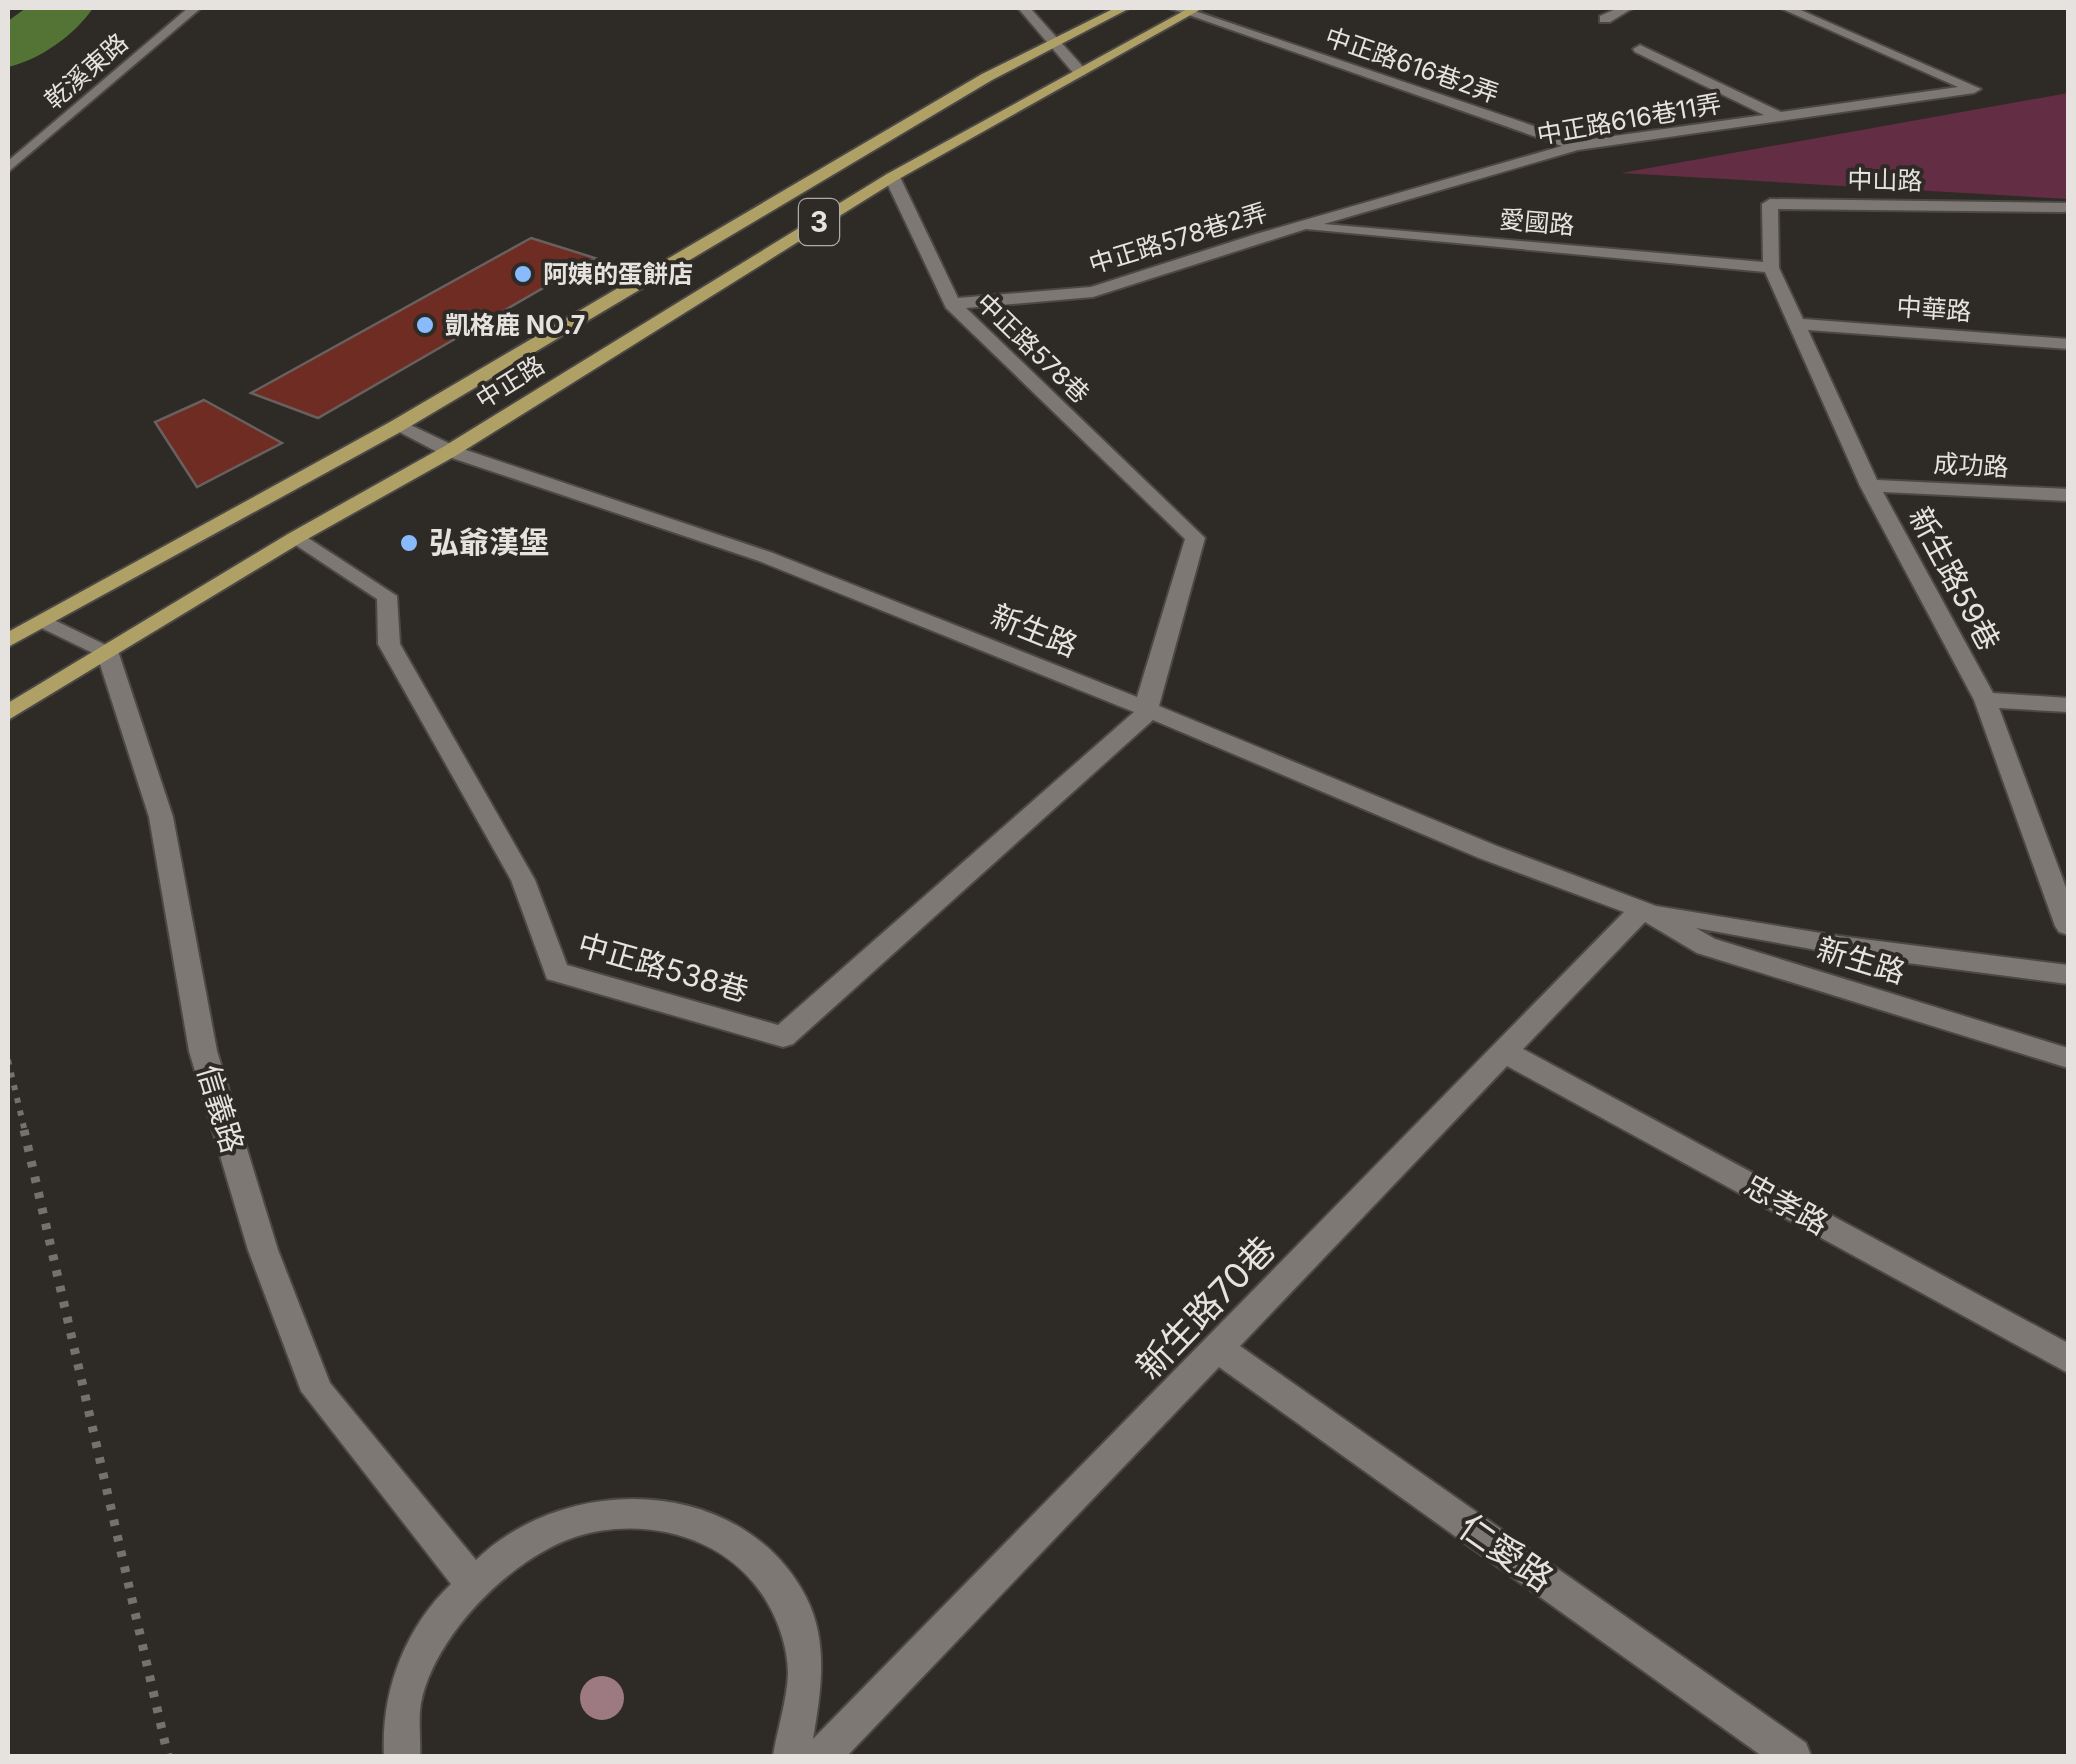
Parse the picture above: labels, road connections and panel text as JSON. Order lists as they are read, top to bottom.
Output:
{
  "streets": {
    "main road": ["3", "中正路"],
    "street": [
      "中正路616巷2弄",
      "乾溪東路",
      "中正路616巷11弄",
      "中山路",
      "愛國路",
      "中正路578巷2弄",
      "中華路",
      "中正路578巷",
      "成功路",
      "新生路59巷",
      "新生路",
      "中正路538巷",
      "信義路",
      "忠孝路",
      "新生路70巷",
      "仁愛路"
    ]
  },
  "crossings": [
    ["中正路616巷2弄", "中正路616巷11弄"],
    ["中正路616巷2弄", "中正路"],
    ["中正路616巷11弄", "愛國路"],
    ["中正路616巷11弄", "中正路578巷2弄"],
    ["中山路", "愛國路"],
    ["中山路", "新生路59巷"],
    ["愛國路", "中正路578巷2弄"],
    ["愛國路", "新生路59巷"],
    ["中正路578巷2弄", "中正路578巷"],
    ["中華路", "新生路59巷"],
    ["中正路578巷", "中正路"],
    ["中正路578巷", "新生路"],
    ["中正路578巷", "中正路538巷"],
    ["中正路", "新生路"],
    ["中正路", "中正路538巷"],
    ["中正路", "信義路"],
    ["成功路", "新生路59巷"],
    ["新生路", "中正路538巷"],
    ["新生路", "新生路70巷"],
    ["忠孝路", "新生路70巷"],
    ["新生路70巷", "仁愛路"]
  ],
  "places": ["阿姨的蛋餅店", "凱格鹿 NO.7", "弘爺漢堡"]
}
